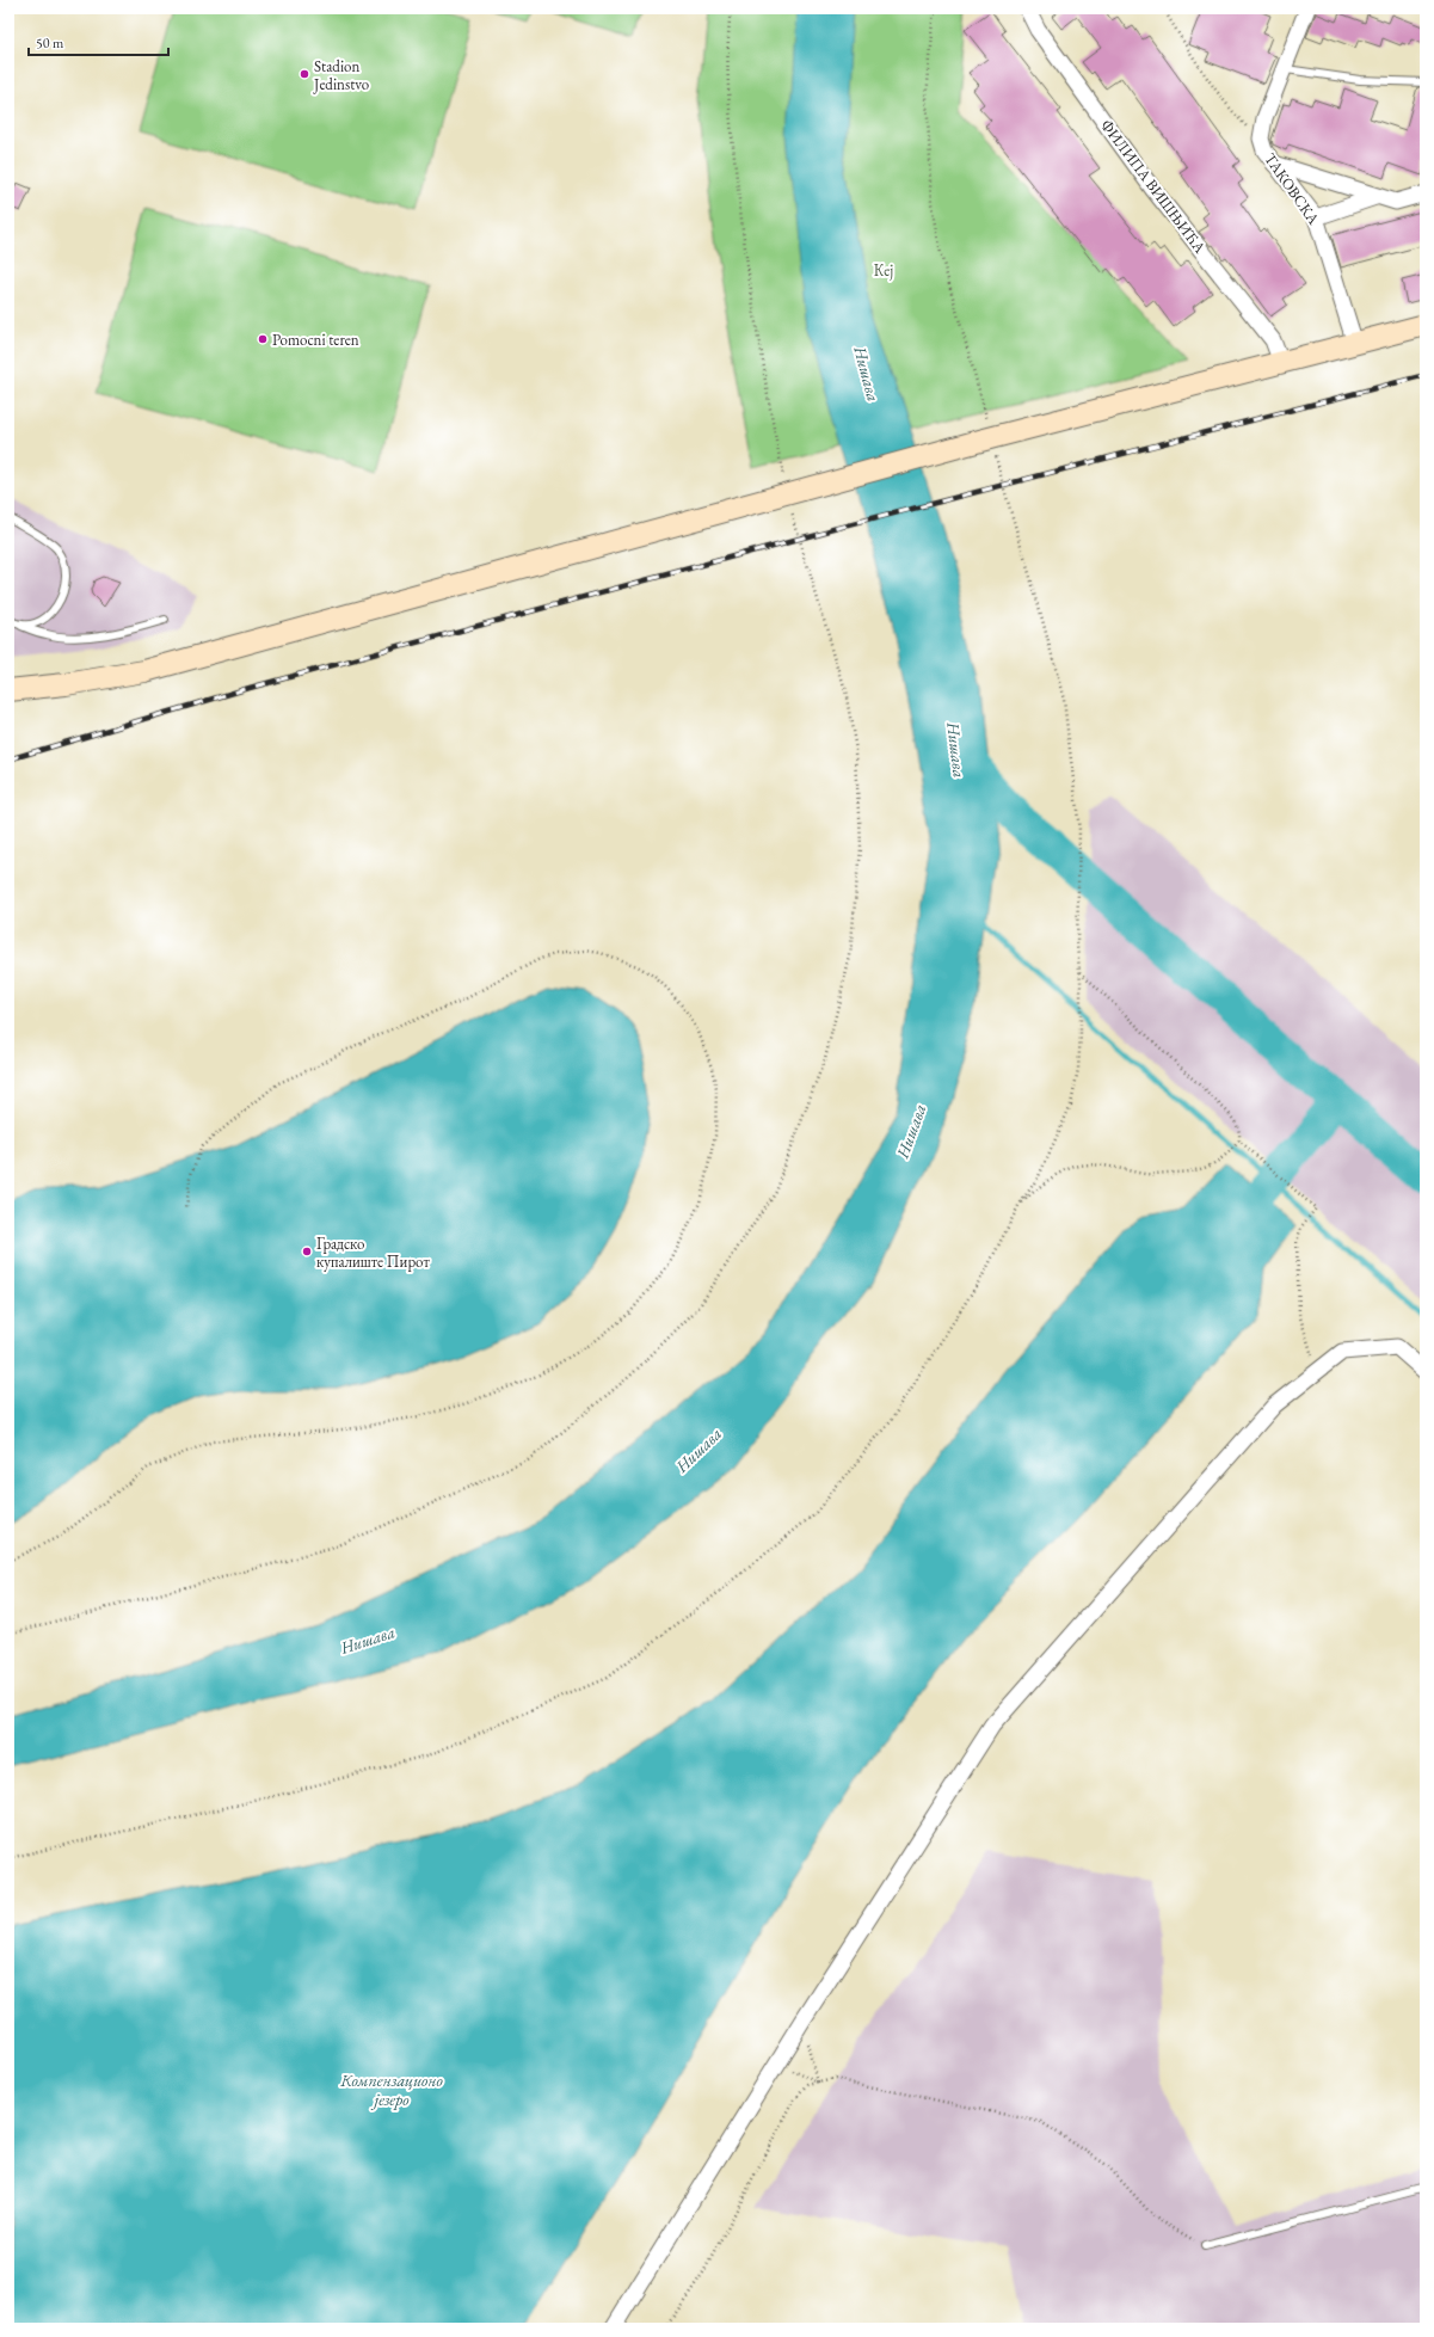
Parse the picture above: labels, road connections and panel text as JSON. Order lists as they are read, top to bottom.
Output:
{
  "streets": {
    "street": ["ФИЛИПА ВИШЊИЋА", "ТАКОВСКА"]
  },
  "water": ["Нишава", "Компензационо језеро"],
  "parks": ["Кеј"],
  "places": ["Stadion Jedinstvo", "Pomocni teren", "Градско купалиште Пирот"],
  "scale_bar": "50 m"
}
